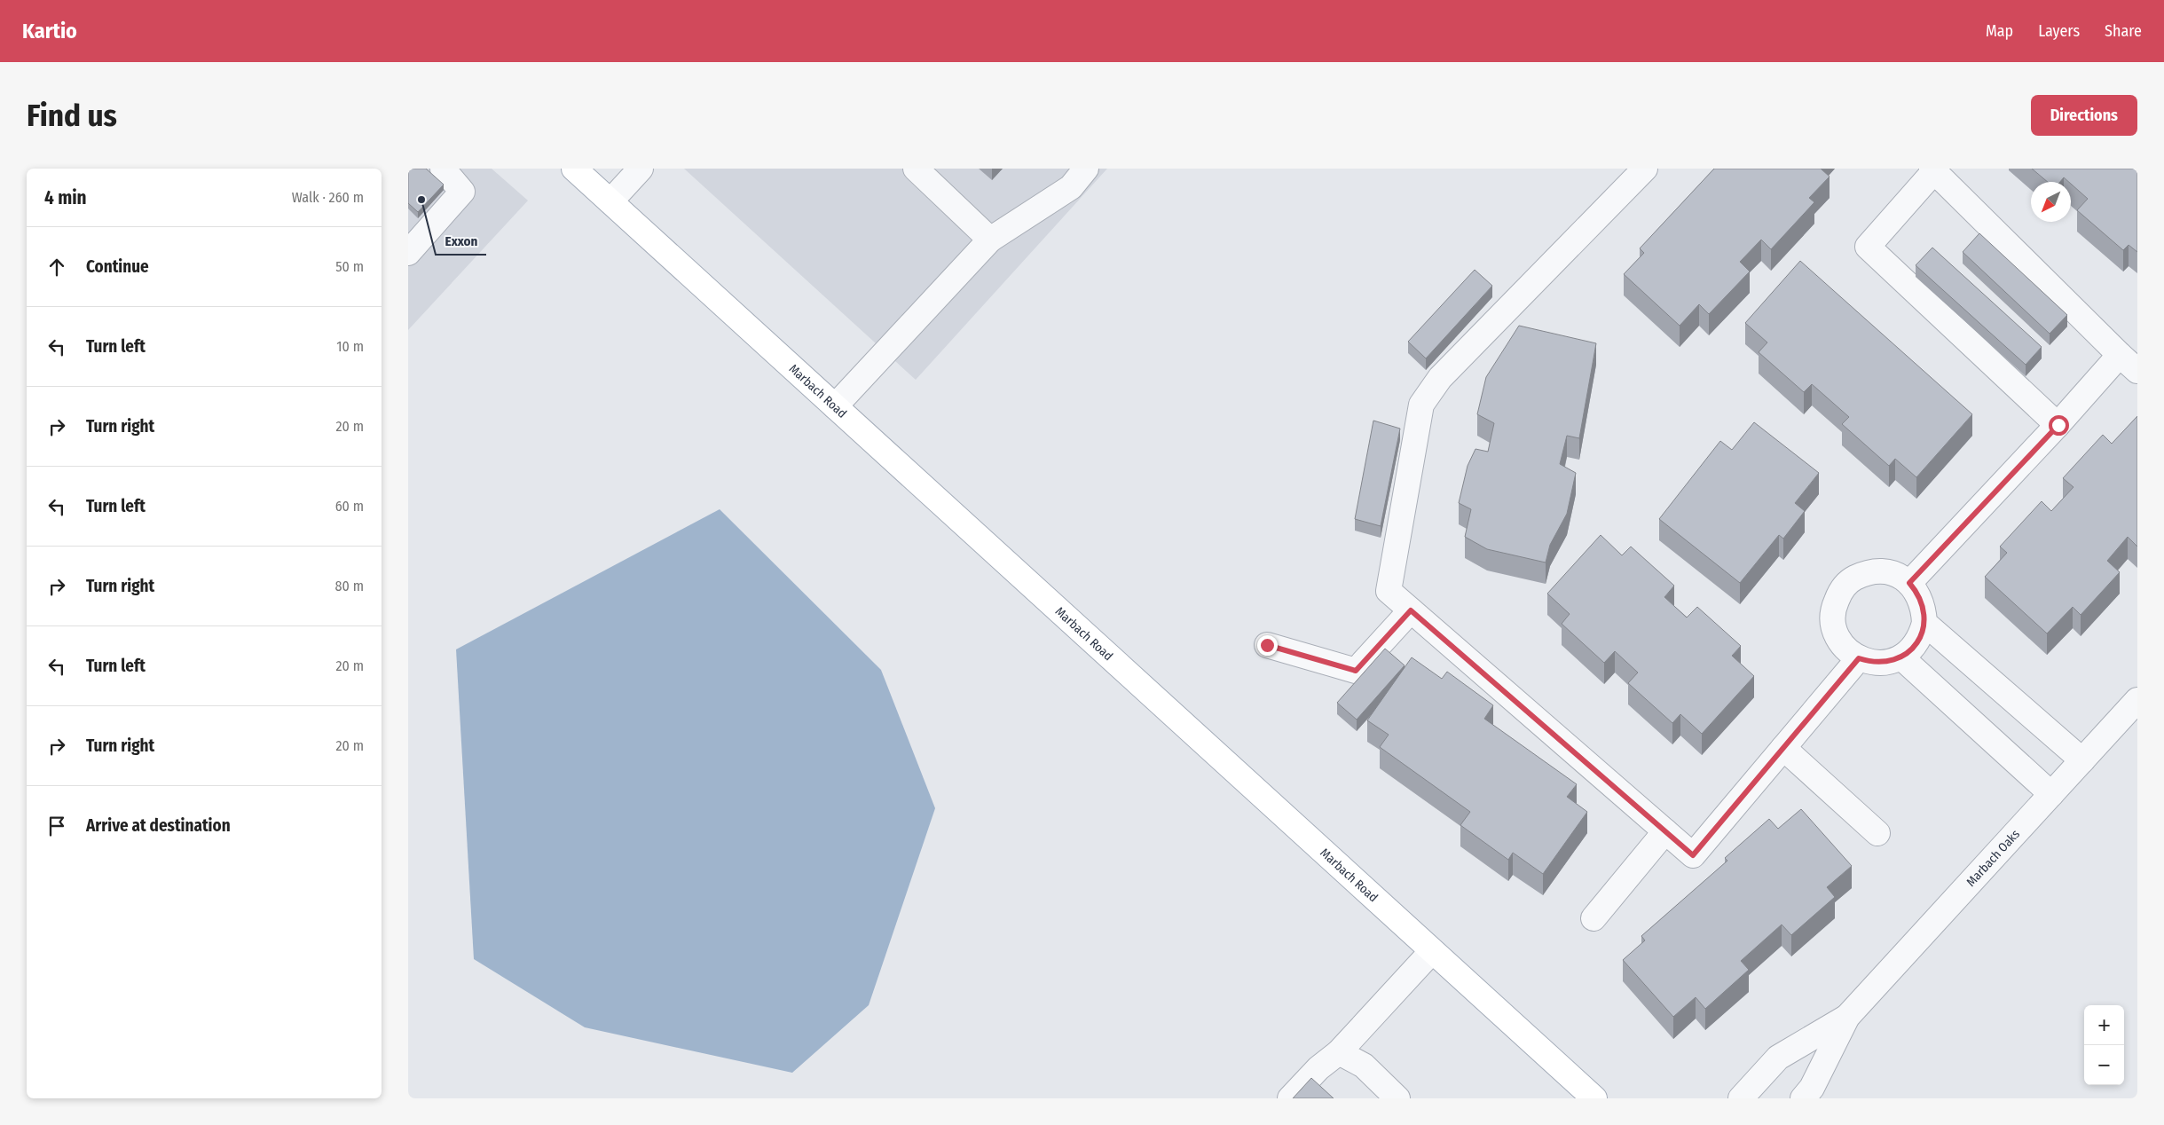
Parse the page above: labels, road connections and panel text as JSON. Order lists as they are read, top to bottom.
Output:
{
  "streets": {
    "main road": ["Marbach Road"],
    "street": ["Marbach Oaks"]
  },
  "places": ["Exxon"],
  "north": "bottom left",
  "page": {
    "header": "Kartio",
    "nav": ["Map", "Layers", "Share"],
    "buttons": "Directions",
    "title": "Find us",
    "heading": ["4 min", "Walk · 260 m"],
    "list": [
      ["Continue", "50 m"],
      ["Turn left", "10 m"],
      ["Turn right", "20 m"],
      ["Turn left", "60 m"],
      ["Turn right", "80 m"],
      ["Turn left", "20 m"],
      ["Turn right", "20 m"],
      "Arrive at destination"
    ],
    "map_buttons": ["+", "−"]
  }
}
